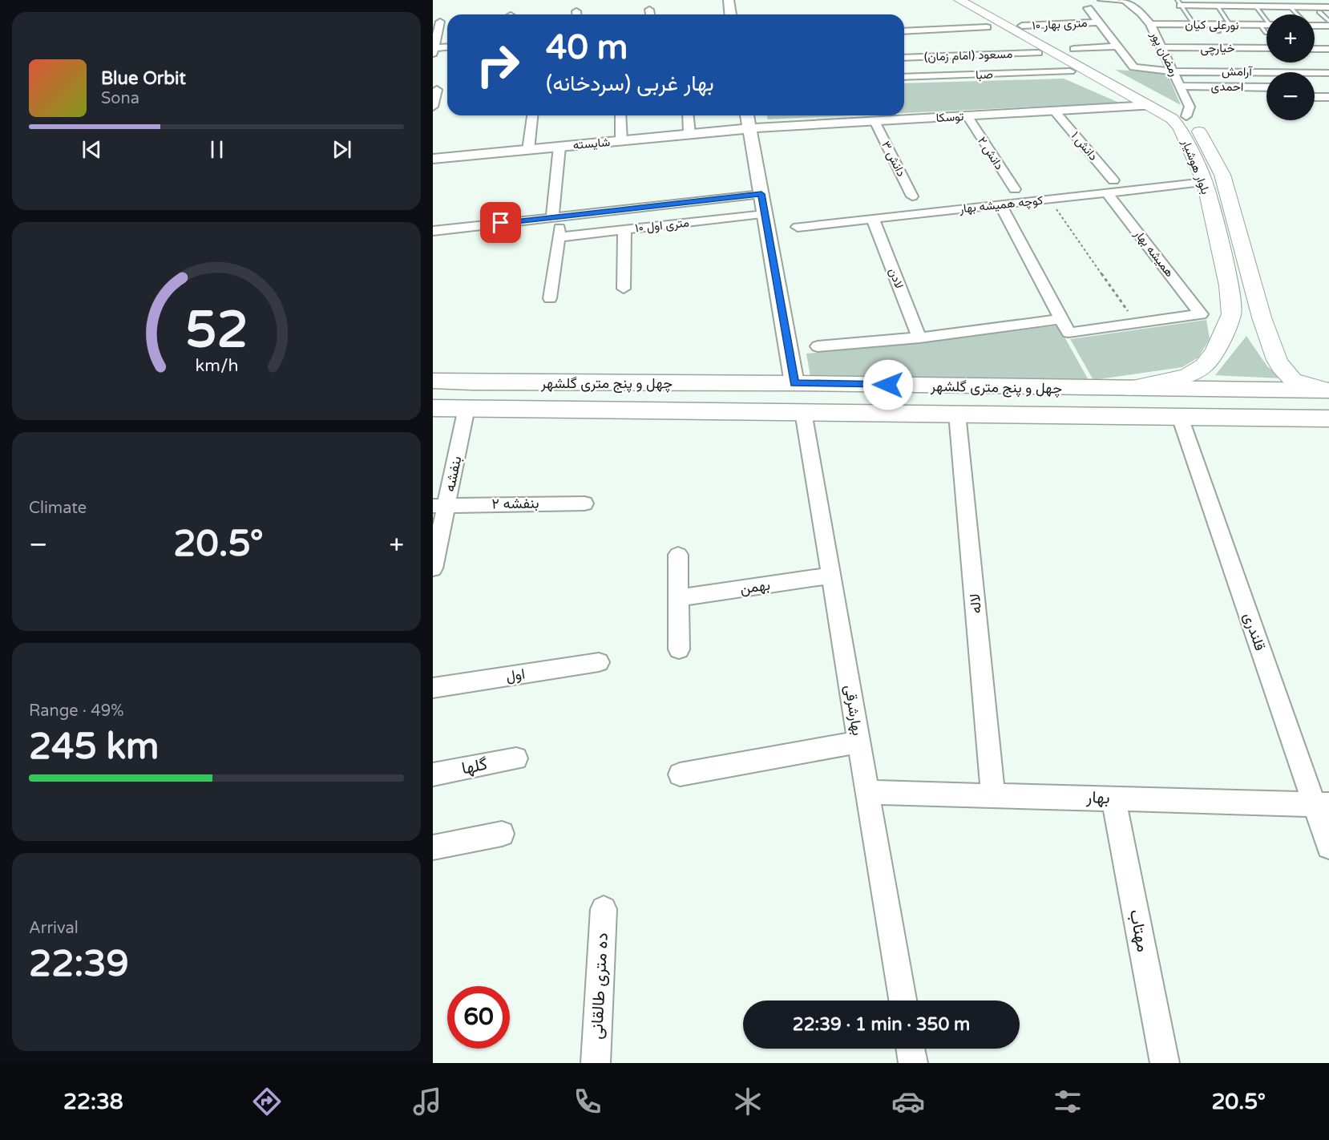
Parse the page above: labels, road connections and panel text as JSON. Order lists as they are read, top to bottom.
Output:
{
  "streets": {
    "main road": ["بلوار هوشیار", "چهل و پنج متری گلشهر"],
    "street": [
      "۱۰ متری بهار",
      "نورعلی کیان",
      "خیارچی",
      "رمضان پور",
      "مسعود (امام زمان)",
      "آرامش",
      "صبا",
      "احمدی",
      "توسکا",
      "شایسته",
      "دانش ۱",
      "دانش ۲",
      "دانش ۳",
      "کوچه همیشه بهار",
      "۱۰ متری اول",
      "همیشه بهار",
      "لادن",
      "بنفشه",
      "بنفشه ۲",
      "بهمن",
      "لاله",
      "قلندری",
      "اول",
      "بهارشرقی",
      "گلها",
      "بهار",
      "مهتاب",
      "ده متری طالقانی"
    ]
  },
  "crossings": [
    ["۱۰ متری بهار", "آرامش"],
    ["۱۰ متری بهار", "بلوار هوشیار"],
    ["نورعلی کیان", "رمضان پور"],
    ["خیارچی", "رمضان پور"],
    ["رمضان پور", "آرامش"],
    ["رمضان پور", "احمدی"],
    ["رمضان پور", "بلوار هوشیار"],
    ["توسکا", "شایسته"],
    ["توسکا", "دانش ۱"],
    ["توسکا", "دانش ۲"],
    ["توسکا", "دانش ۳"],
    ["توسکا", "بلوار هوشیار"],
    ["بلوار هوشیار", "کوچه همیشه بهار"],
    ["بلوار هوشیار", "چهل و پنج متری گلشهر"],
    ["کوچه همیشه بهار", "همیشه بهار"],
    ["کوچه همیشه بهار", "لادن"],
    ["چهل و پنج متری گلشهر", "بنفشه"],
    ["چهل و پنج متری گلشهر", "لاله"],
    ["چهل و پنج متری گلشهر", "قلندری"],
    ["چهل و پنج متری گلشهر", "بهارشرقی"],
    ["بنفشه", "بنفشه ۲"],
    ["بهمن", "بهارشرقی"],
    ["لاله", "بهار"],
    ["قلندری", "بهار"],
    ["بهارشرقی", "بهار"],
    ["بهار", "مهتاب"]
  ],
  "page": {
    "map_buttons": ["+", "−"],
    "turn": ["40 m", "بهار غربی (سردخانه)"],
    "song": ["Blue Orbit", "Sona"],
    "tile": [
      "Climate",
      ["Range · 49%", "245 km"],
      ["Arrival", "22:39"]
    ],
    "heat": ["−", "20.5°", "+"],
    "limit": "60",
    "trip": "22:39 · 1 min · 350 m",
    "tabs": ["22:38", "20.5°"],
    "gauge": ["52", "km/h"]
  }
}
